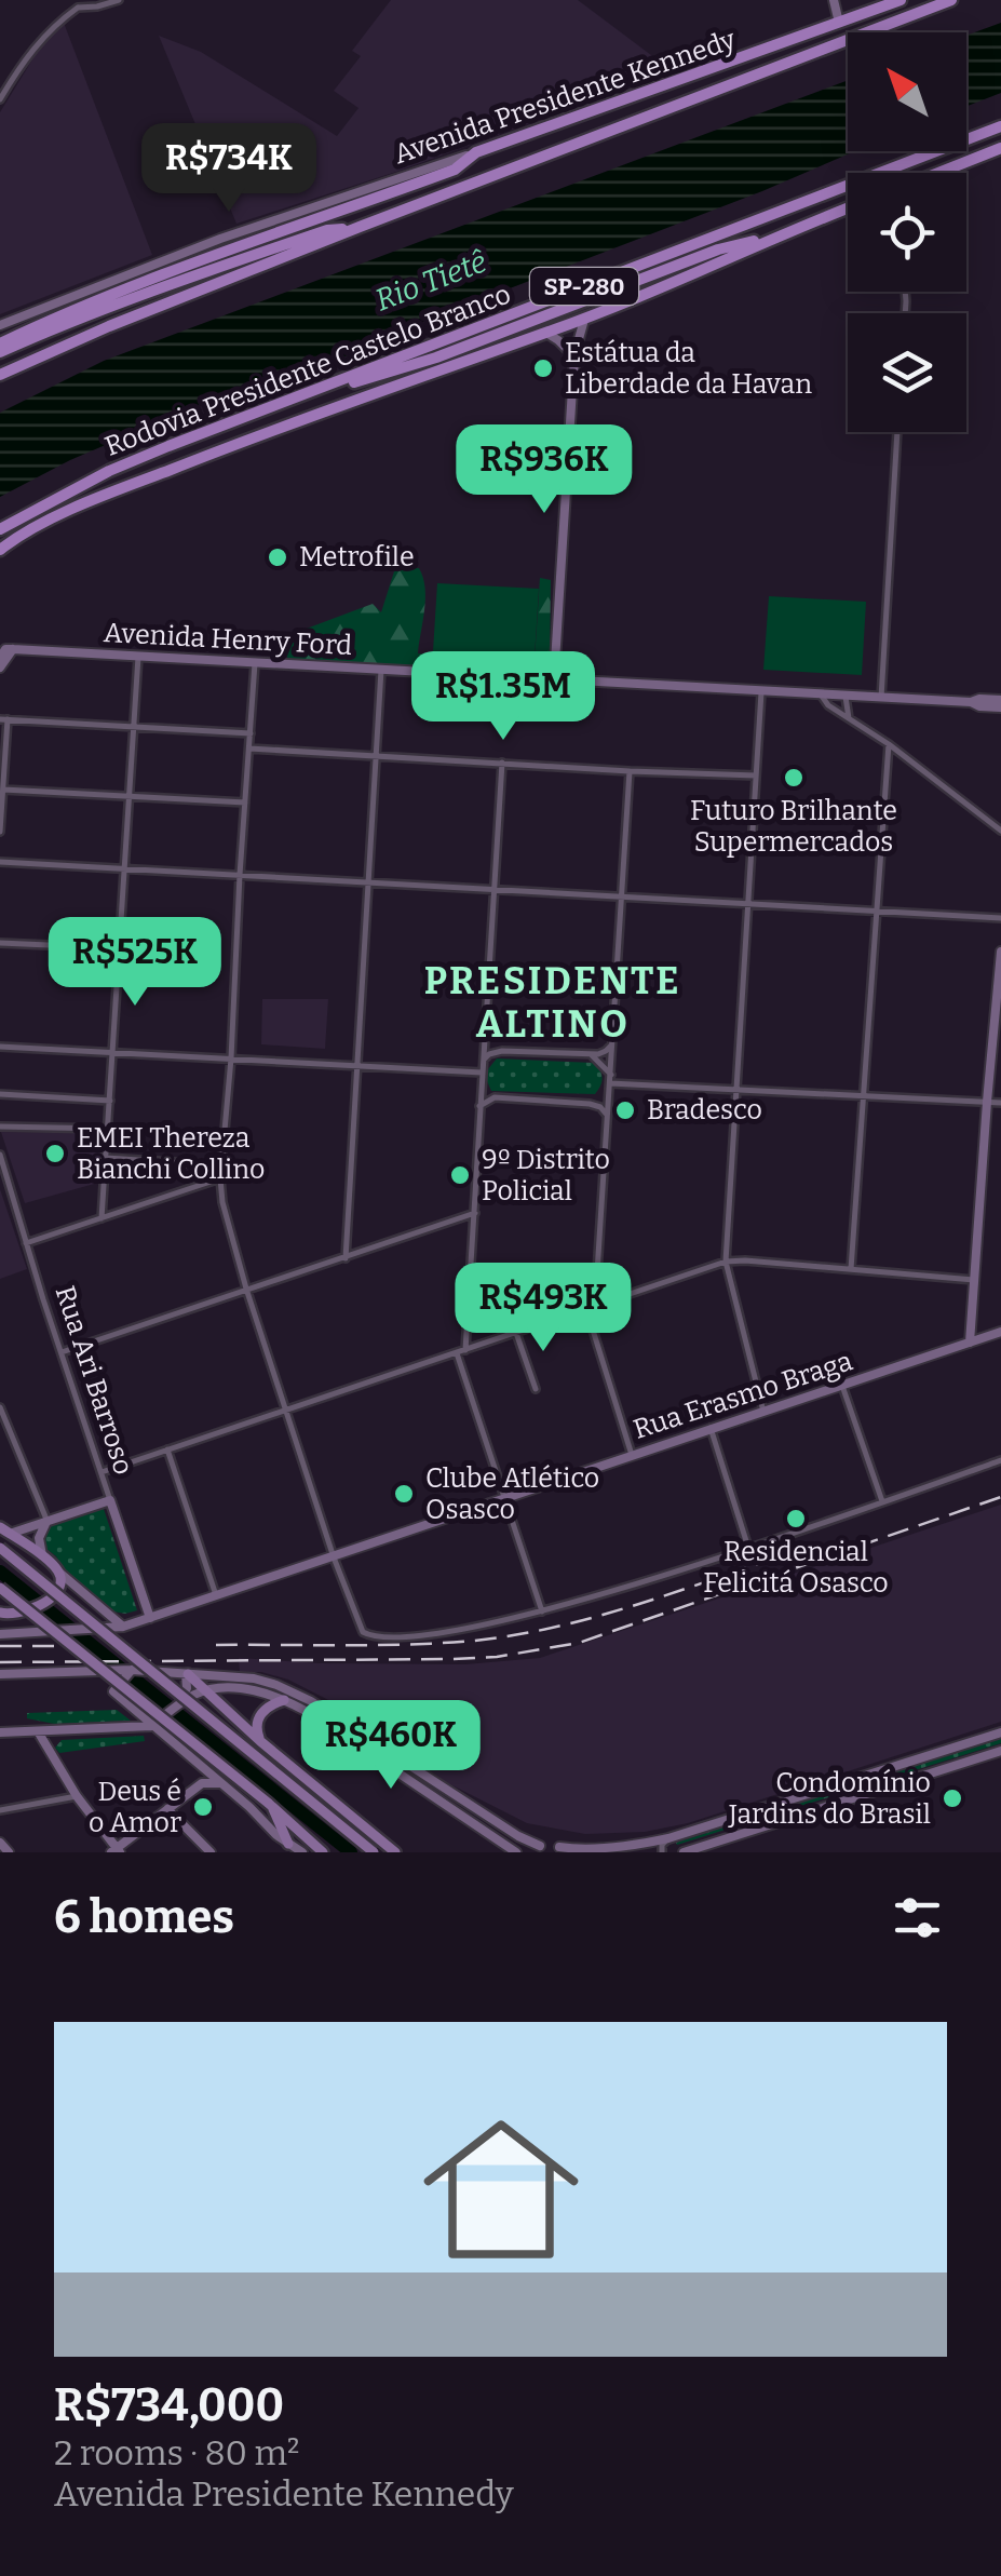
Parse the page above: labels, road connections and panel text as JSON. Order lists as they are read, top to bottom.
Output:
{
  "streets": {
    "highway": ["Avenida Presidente Kennedy", "SP-280", "Rodovia Presidente Castelo Branco"],
    "main road": ["Avenida Henry Ford", "Rua Ari Barroso", "Rua Erasmo Braga"]
  },
  "crossings": [
    ["Rua Ari Barroso", "Rua Erasmo Braga"]
  ],
  "districts": ["PRESIDENTE ALTINO"],
  "water": ["Rio Tietê"],
  "places": [
    "Estátua da Liberdade da Havan",
    "Metrofile",
    "Futuro Brilhante Supermercados",
    "Bradesco",
    "EMEI Thereza Bianchi Collino",
    "9º Distrito Policial",
    "Clube Atlético Osasco",
    "Residencial Felicitá Osasco",
    "Condomínio Jardins do Brasil",
    "Deus é o Amor"
  ],
  "north": "top left",
  "page": {
    "price": [
      "R$734K",
      "R$936K",
      "R$1.35M",
      "R$525K",
      "R$493K",
      "R$460K"
    ],
    "heading": "6 homes",
    "list": [
      {
        "name": "R$734,000",
        "note": "2 rooms · 80 m² · Avenida Presidente Kennedy"
      }
    ]
  }
}
